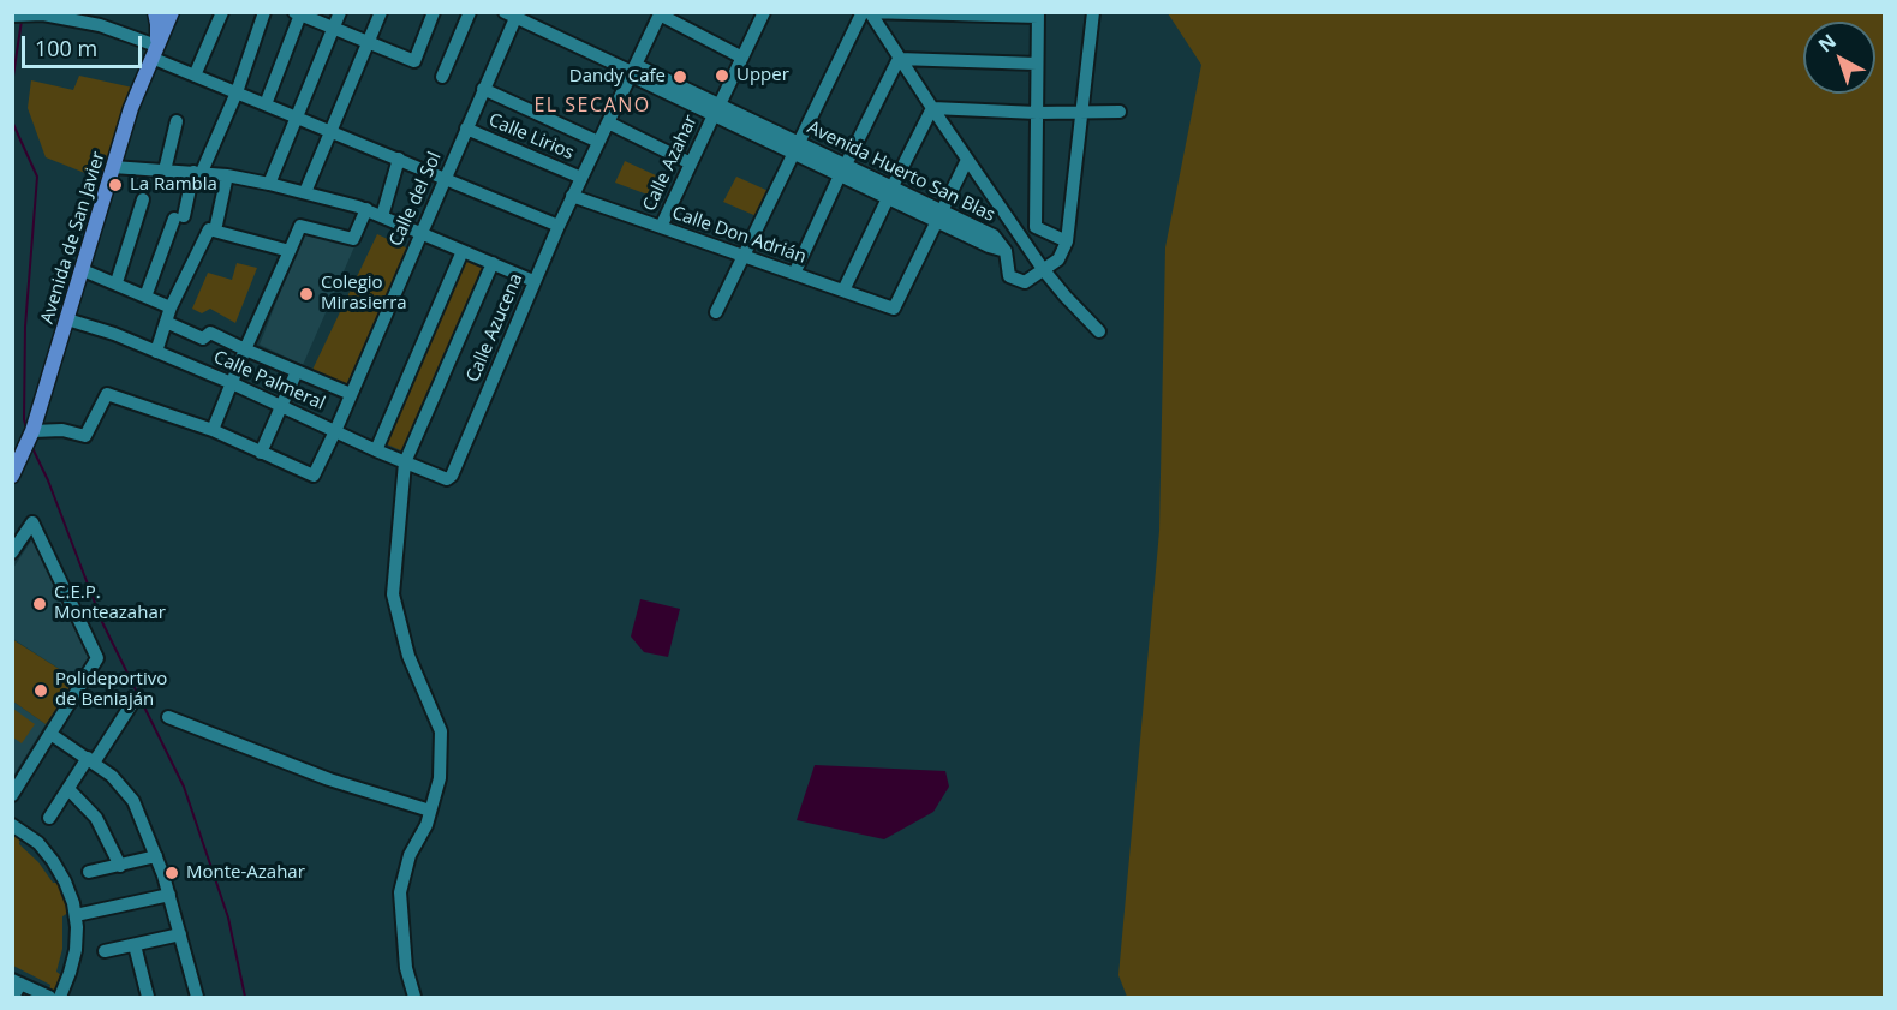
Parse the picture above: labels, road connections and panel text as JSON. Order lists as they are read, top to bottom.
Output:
{
  "streets": {
    "main road": ["Avenida de San Javier"],
    "street": [
      "Calle Lirios",
      "Calle Azahar",
      "Avenida Huerto San Blas",
      "Calle del Sol",
      "Calle Don Adrián",
      "Calle Azucena",
      "Calle Palmeral"
    ]
  },
  "crossings": [
    ["Calle Lirios", "Calle del Sol"],
    ["Calle Lirios", "Calle Azucena"],
    ["Calle Azahar", "Avenida Huerto San Blas"],
    ["Calle Azahar", "Calle Don Adrián"],
    ["Avenida Huerto San Blas", "Calle del Sol"],
    ["Avenida Huerto San Blas", "Calle Don Adrián"],
    ["Avenida Huerto San Blas", "Calle Azucena"],
    ["Calle del Sol", "Calle Palmeral"],
    ["Calle Don Adrián", "Calle Azucena"],
    ["Avenida de San Javier", "Calle Palmeral"],
    ["Calle Azucena", "Calle Palmeral"]
  ],
  "districts": ["EL SECANO"],
  "places": [
    "Upper",
    "Dandy Cafe",
    "La Rambla",
    "Colegio Mirasierra",
    "C.E.P. Monteazahar",
    "Polideportivo de Beniaján",
    "Monte-Azahar"
  ],
  "scale_bar": "100 m",
  "north": "top left"
}
